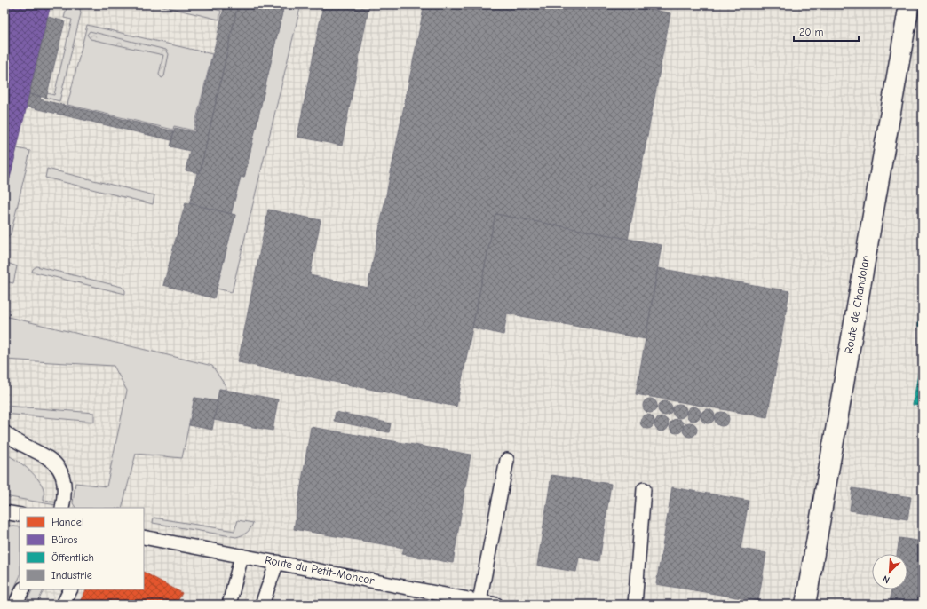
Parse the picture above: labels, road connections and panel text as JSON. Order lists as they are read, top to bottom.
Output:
{
  "streets": {
    "street": ["Route de Chandolan"],
    "lane": ["Route du Petit-Moncor"]
  },
  "legend": [
    "Handel",
    "Büros",
    "Öffentlich",
    "Industrie"
  ],
  "scale_bar": "20 m",
  "north": "bottom left"
}
